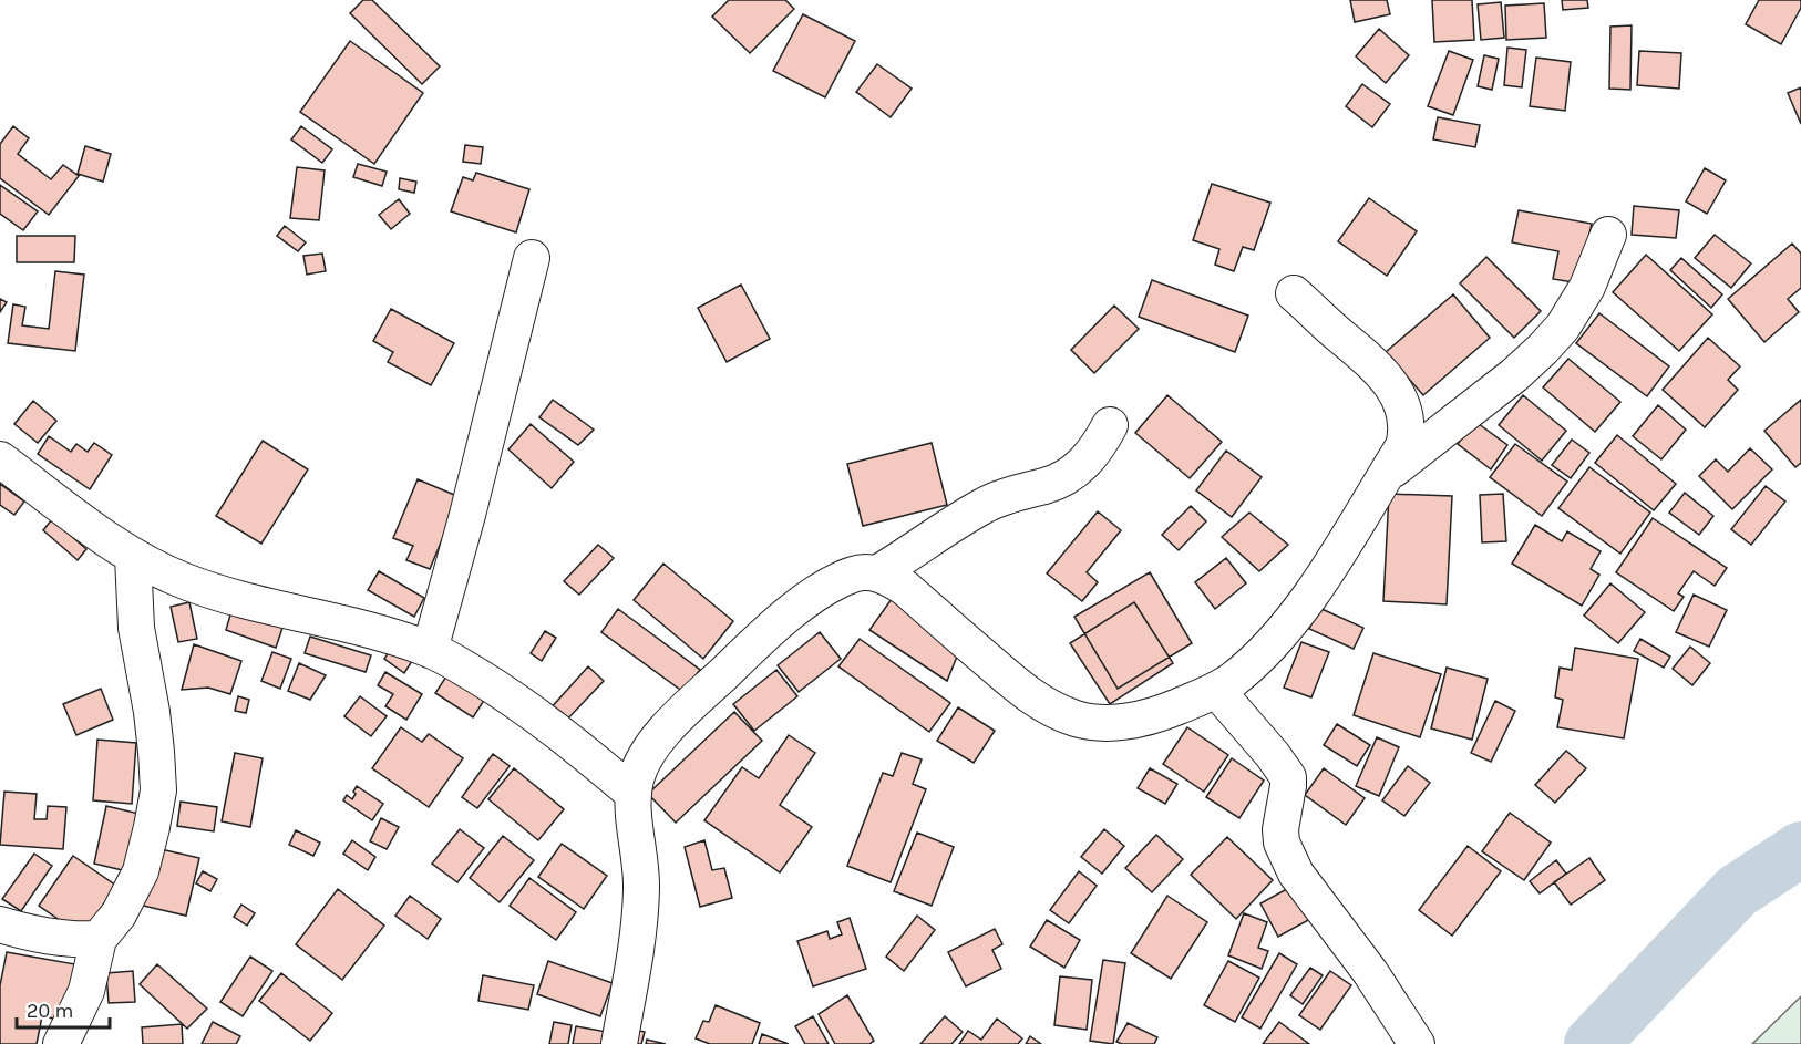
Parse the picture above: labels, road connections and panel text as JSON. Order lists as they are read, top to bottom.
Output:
{
  "scale_bar": "20 m"
}
